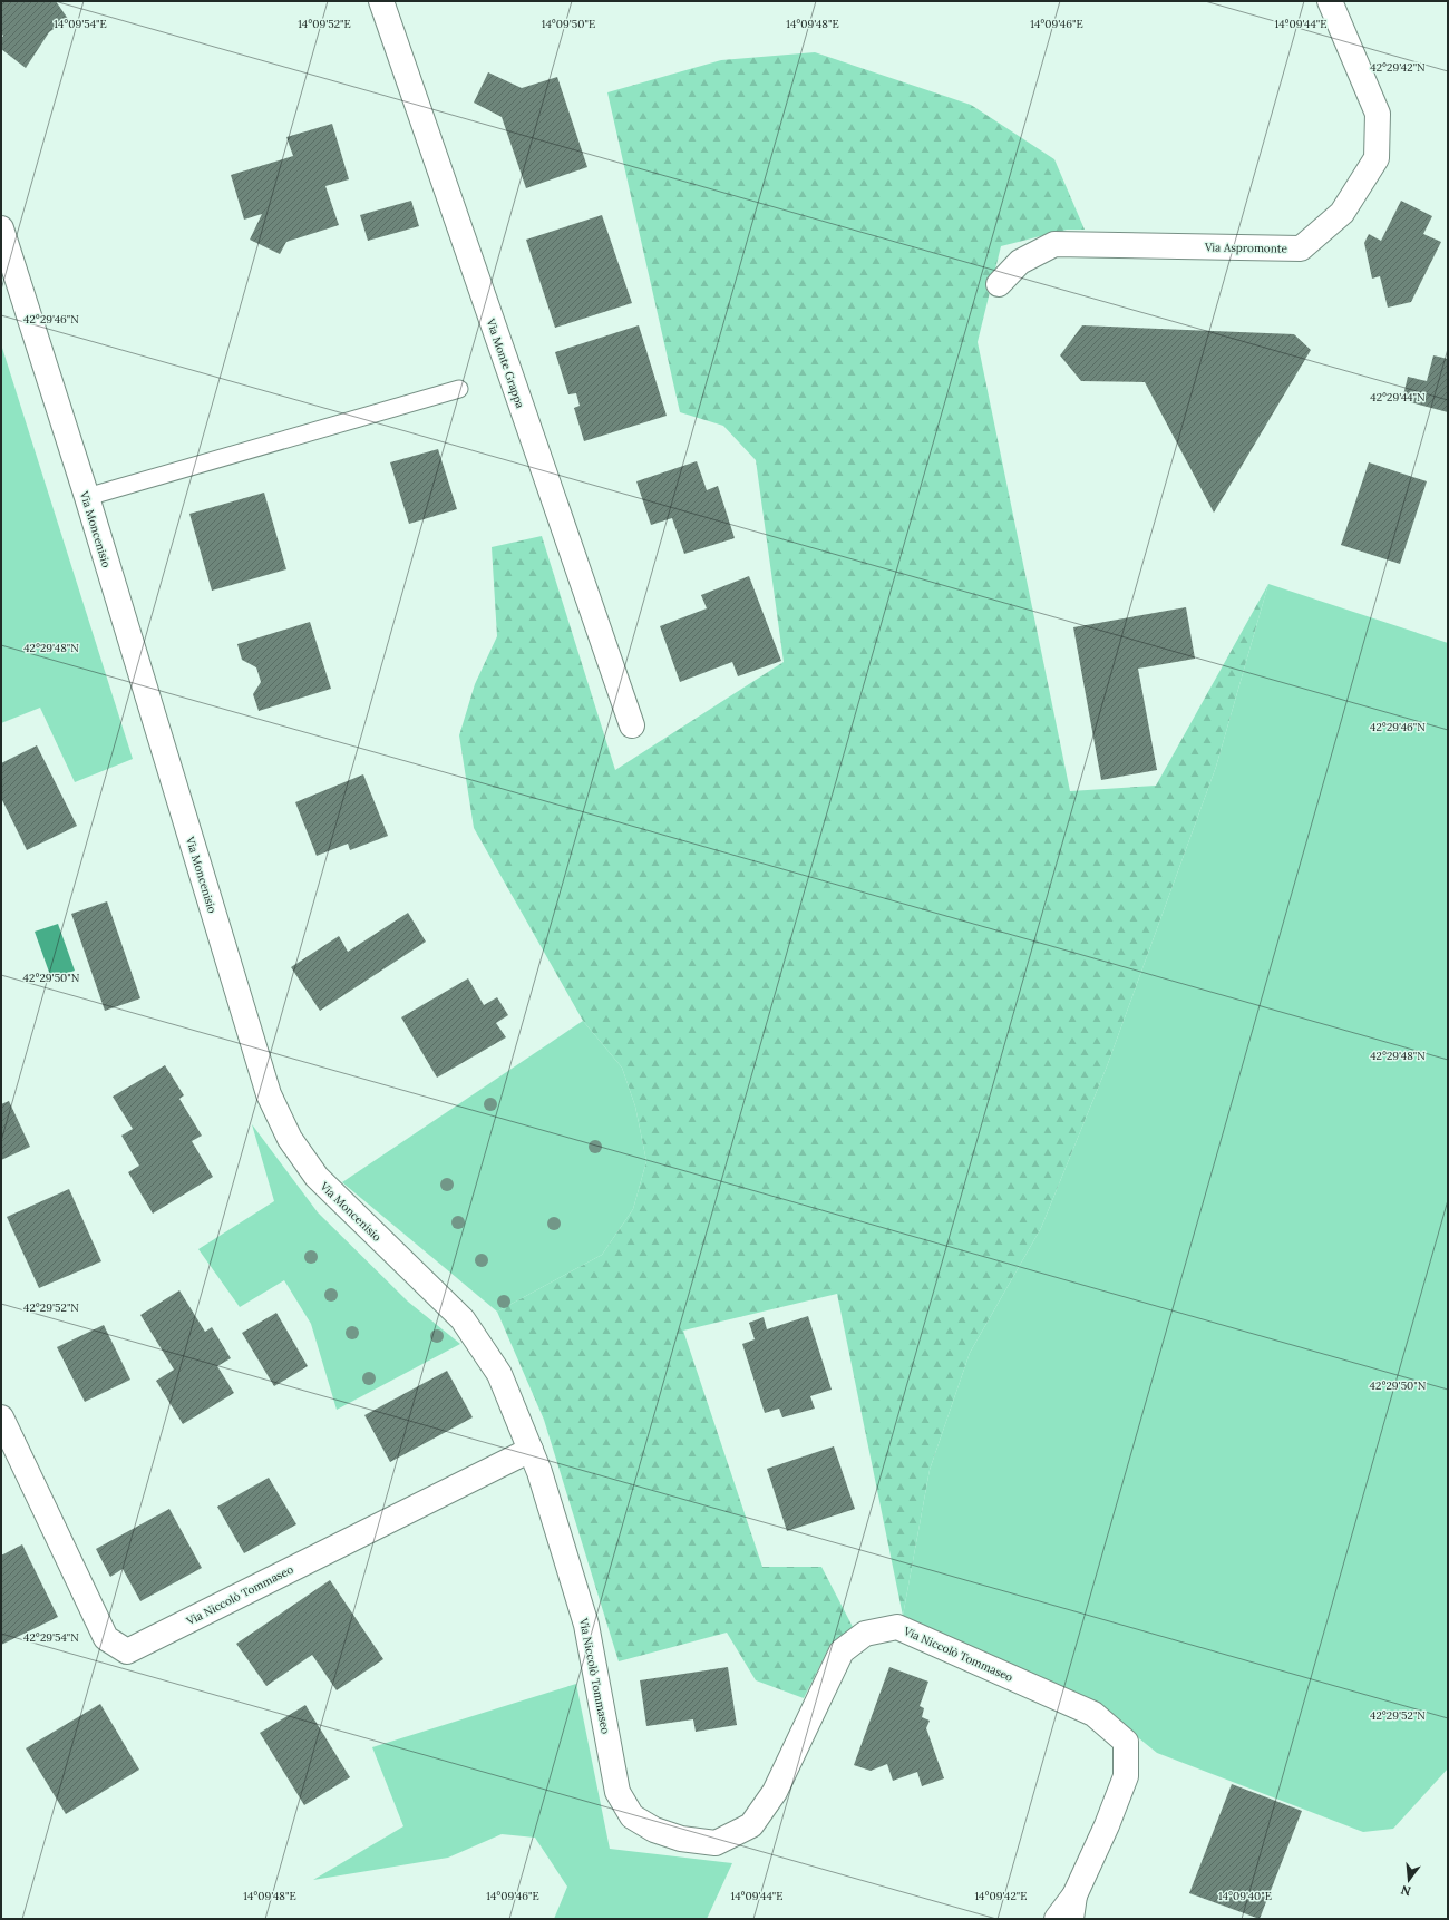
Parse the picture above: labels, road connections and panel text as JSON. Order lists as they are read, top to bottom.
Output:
{
  "streets": {
    "street": [
      "Via Aspromonte",
      "Via Monte Grappa",
      "Via Moncenisio",
      "Via Niccolò Tommaseo"
    ]
  },
  "crossings": [
    ["Via Moncenisio", "Via Niccolò Tommaseo"]
  ],
  "north": "bottom",
  "coordinates": [
    "14°09'54\"E",
    "14°09'52\"E",
    "14°09'50\"E",
    "14°09'48\"E",
    "14°09'46\"E",
    "14°09'44\"E",
    "42°29'42\"N",
    "42°29'46\"N",
    "42°29'44\"N",
    "42°29'48\"N",
    "42°29'50\"N",
    "42°29'52\"N",
    "42°29'54\"N",
    "14°09'42\"E",
    "14°09'40\"E"
  ]
}
